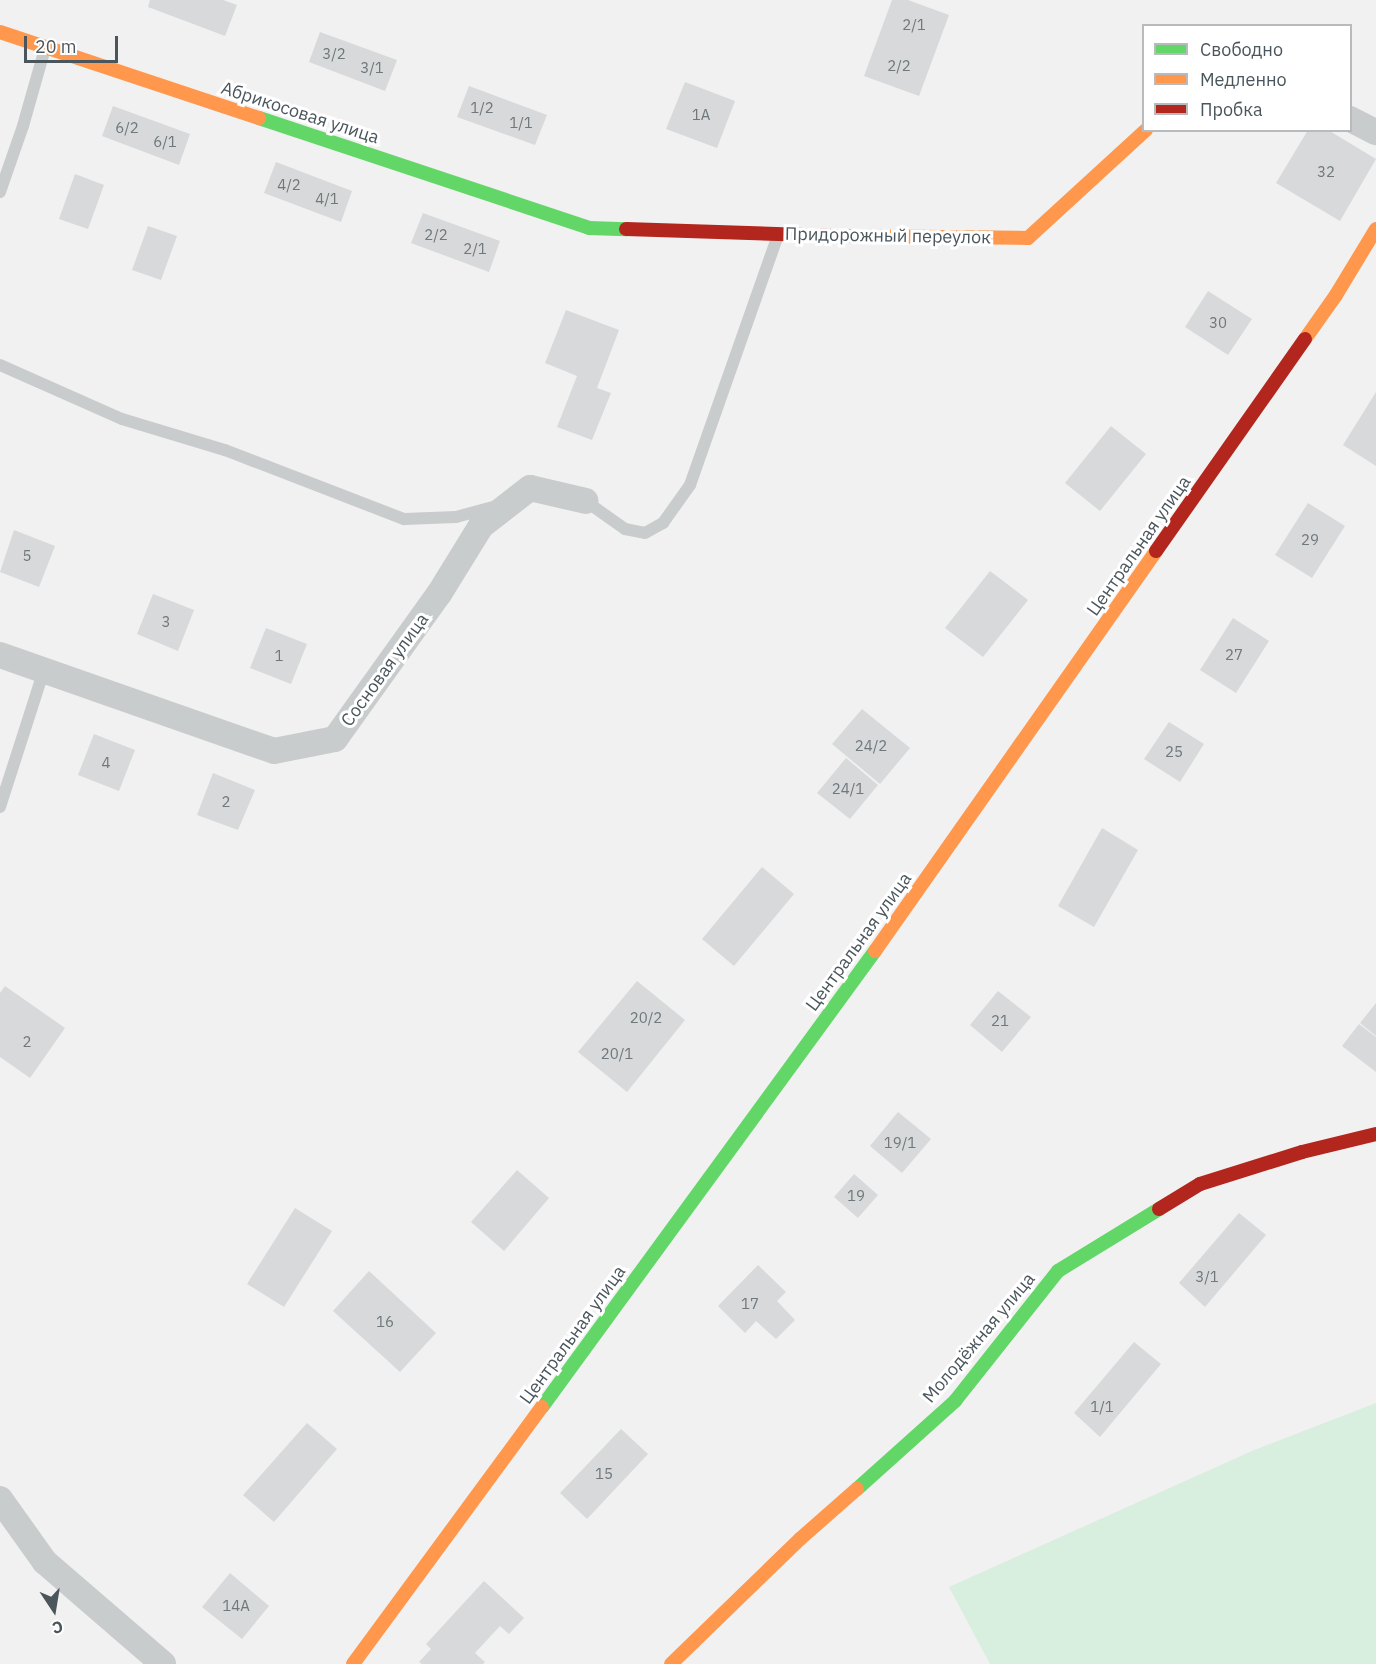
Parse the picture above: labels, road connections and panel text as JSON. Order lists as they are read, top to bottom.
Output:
{
  "streets": {
    "street": [
      "Абрикосовая улица",
      "Придорожный переулок",
      "Центральная улица",
      "Сосновая улица",
      "Молодёжная улица"
    ]
  },
  "crossings": [
    ["Абрикосовая улица", "Придорожный переулок"]
  ],
  "house_numbers": [
    "2/1",
    "3/2",
    "2/2",
    "3/1",
    "1/2",
    "1А",
    "1/1",
    "6/2",
    "6/1",
    "32",
    "4/2",
    "4/1",
    "2/2",
    "2/1",
    "30",
    "29",
    "5",
    "3",
    "27",
    "1",
    "24/2",
    "25",
    "4",
    "24/1",
    "2",
    "20/2",
    "21",
    "2",
    "20/1",
    "19/1",
    "19",
    "3/1",
    "17",
    "16",
    "1/1",
    "15",
    "14А"
  ],
  "legend": ["Свободно", "Медленно", "Пробка"],
  "scale_bar": "20 m",
  "north": "bottom"
}
